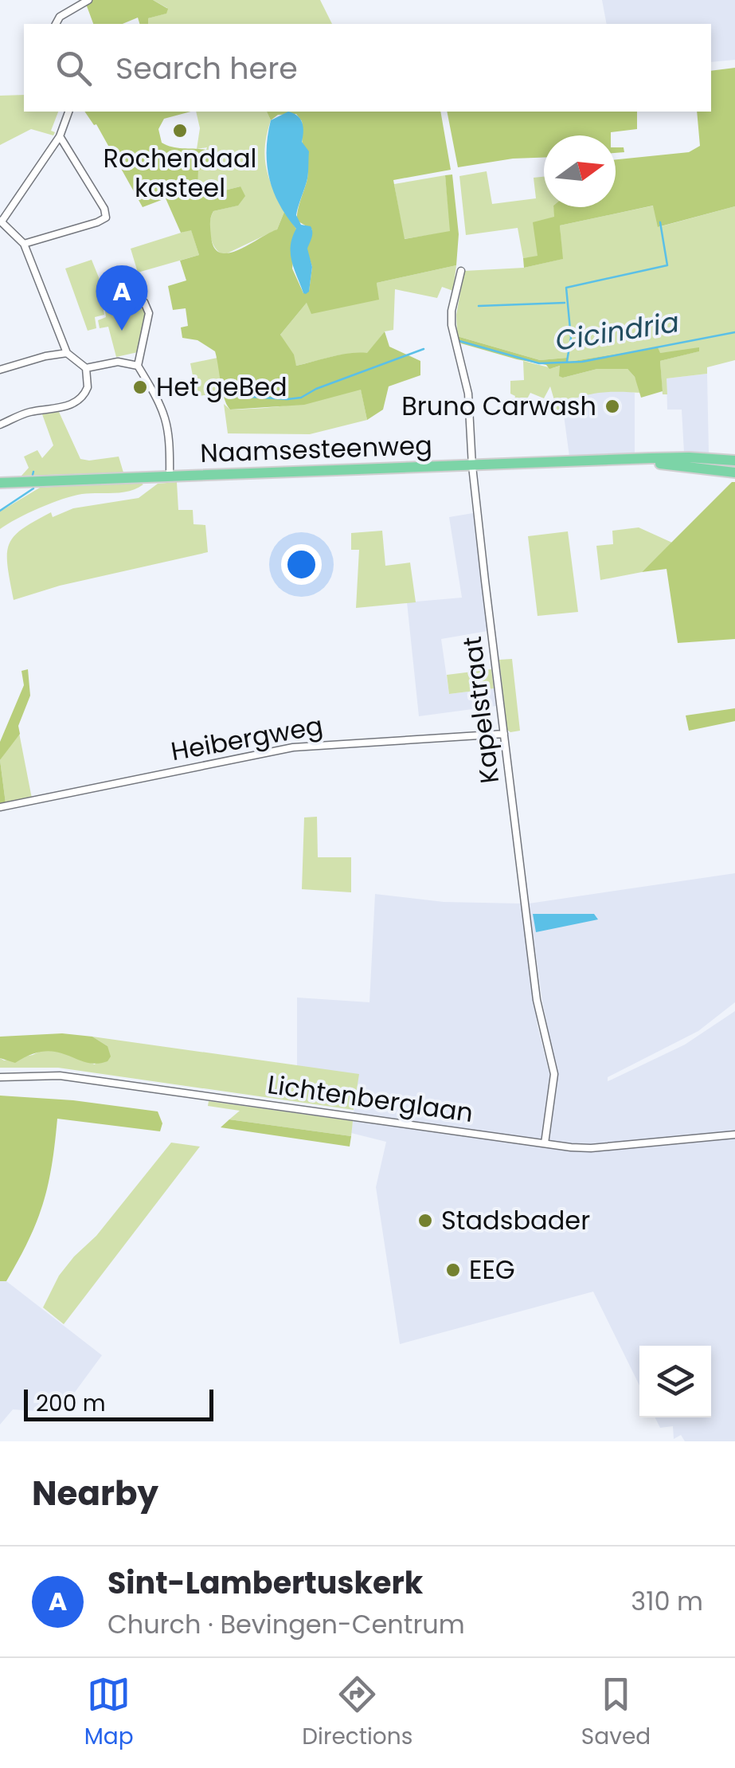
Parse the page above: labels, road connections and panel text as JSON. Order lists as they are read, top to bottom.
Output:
{
  "streets": {
    "main road": ["Naamsesteenweg"],
    "street": ["Kapelstraat", "Heibergweg", "Lichtenberglaan"]
  },
  "crossings": [
    ["Naamsesteenweg", "Kapelstraat"],
    ["Kapelstraat", "Heibergweg"],
    ["Kapelstraat", "Lichtenberglaan"]
  ],
  "water": ["Cicindria"],
  "places": [
    "Rochendaal kasteel",
    "Het geBed",
    "Bruno Carwash",
    "Stadsbader",
    "EEG"
  ],
  "scale_bar": "200 m",
  "north": "right",
  "page": {
    "search": "Search here",
    "pins": "A",
    "scale": "200 m",
    "heading": "Nearby",
    "list": [
      {
        "mark": "A",
        "name": "Sint-Lambertuskerk",
        "note": "Church · Bevingen-Centrum",
        "value": "310 m"
      }
    ],
    "nav": ["Map", "Directions", "Saved"]
  }
}
